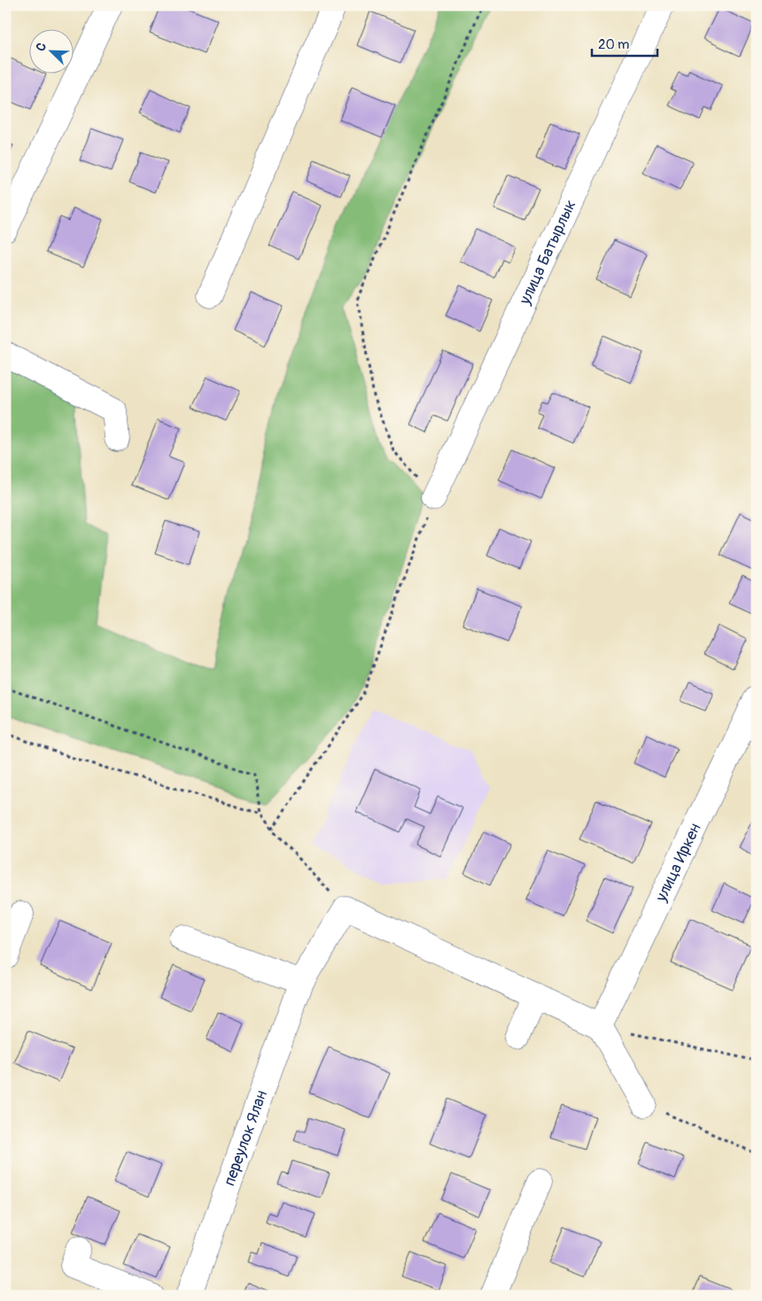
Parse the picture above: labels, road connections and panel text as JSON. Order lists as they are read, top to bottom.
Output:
{
  "streets": {
    "street": ["улица Батырлык", "улица Иркен", "переулок Ялан"]
  },
  "scale_bar": "20 m",
  "north": "top left"
}
